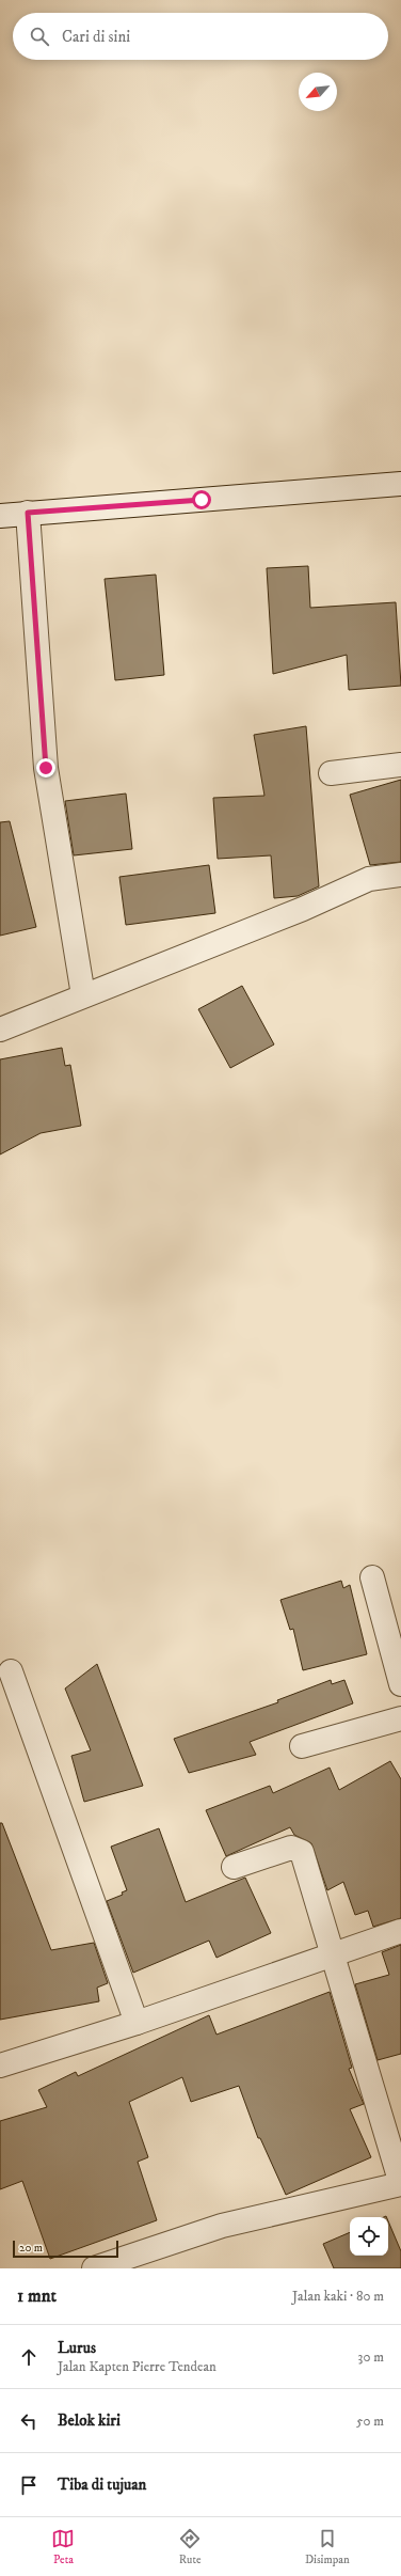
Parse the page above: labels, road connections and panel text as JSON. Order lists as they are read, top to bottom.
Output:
{
  "scale_bar": "20 m",
  "north": "bottom left",
  "page": {
    "search": "Cari di sini",
    "scale": "20 m",
    "heading": ["1 mnt", "Jalan kaki · 80 m"],
    "list": [
      ["Lurus", "Jalan Kapten Pierre Tendean", "30 m"],
      ["Belok kiri", "50 m"],
      "Tiba di tujuan"
    ],
    "nav": ["Peta", "Rute", "Disimpan"]
  }
}
